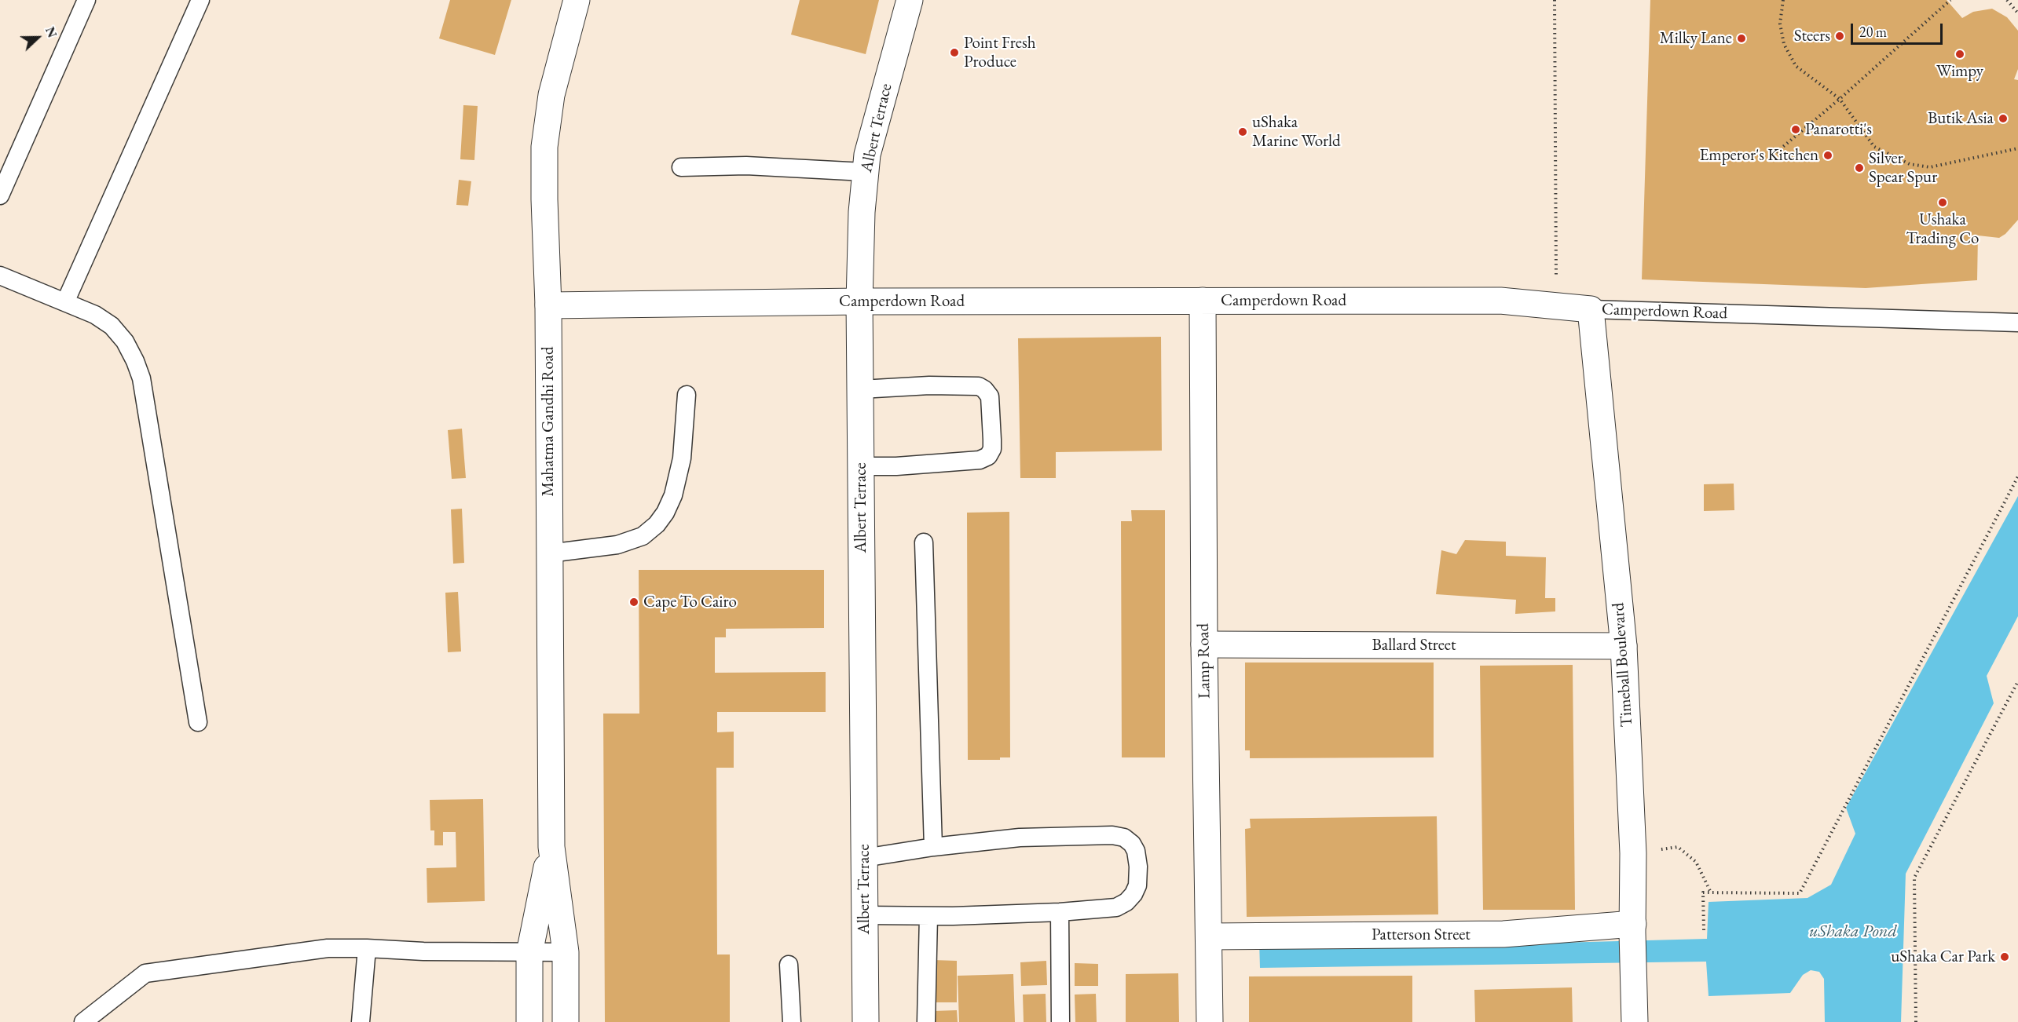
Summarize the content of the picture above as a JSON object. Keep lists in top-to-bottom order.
{
  "streets": {
    "street": [
      "Albert Terrace",
      "Camperdown Road",
      "Mahatma Gandhi Road",
      "Ballard Street",
      "Lamp Road",
      "Timeball Boulevard",
      "Patterson Street"
    ]
  },
  "crossings": [
    ["Albert Terrace", "Camperdown Road"],
    ["Camperdown Road", "Mahatma Gandhi Road"],
    ["Camperdown Road", "Lamp Road"],
    ["Camperdown Road", "Timeball Boulevard"],
    ["Ballard Street", "Lamp Road"],
    ["Ballard Street", "Timeball Boulevard"],
    ["Lamp Road", "Patterson Street"],
    ["Timeball Boulevard", "Patterson Street"]
  ],
  "water": ["uShaka Pond"],
  "places": [
    "Steers",
    "Milky Lane",
    "Point Fresh Produce",
    "Wimpy",
    "Butik Asia",
    "Panarotti's",
    "uShaka Marine World",
    "Emperor's Kitchen",
    "Silver Spear Spur",
    "Ushaka Trading Co",
    "Cape To Cairo",
    "uShaka Car Park"
  ],
  "scale_bar": "20 m",
  "north": "right"
}
